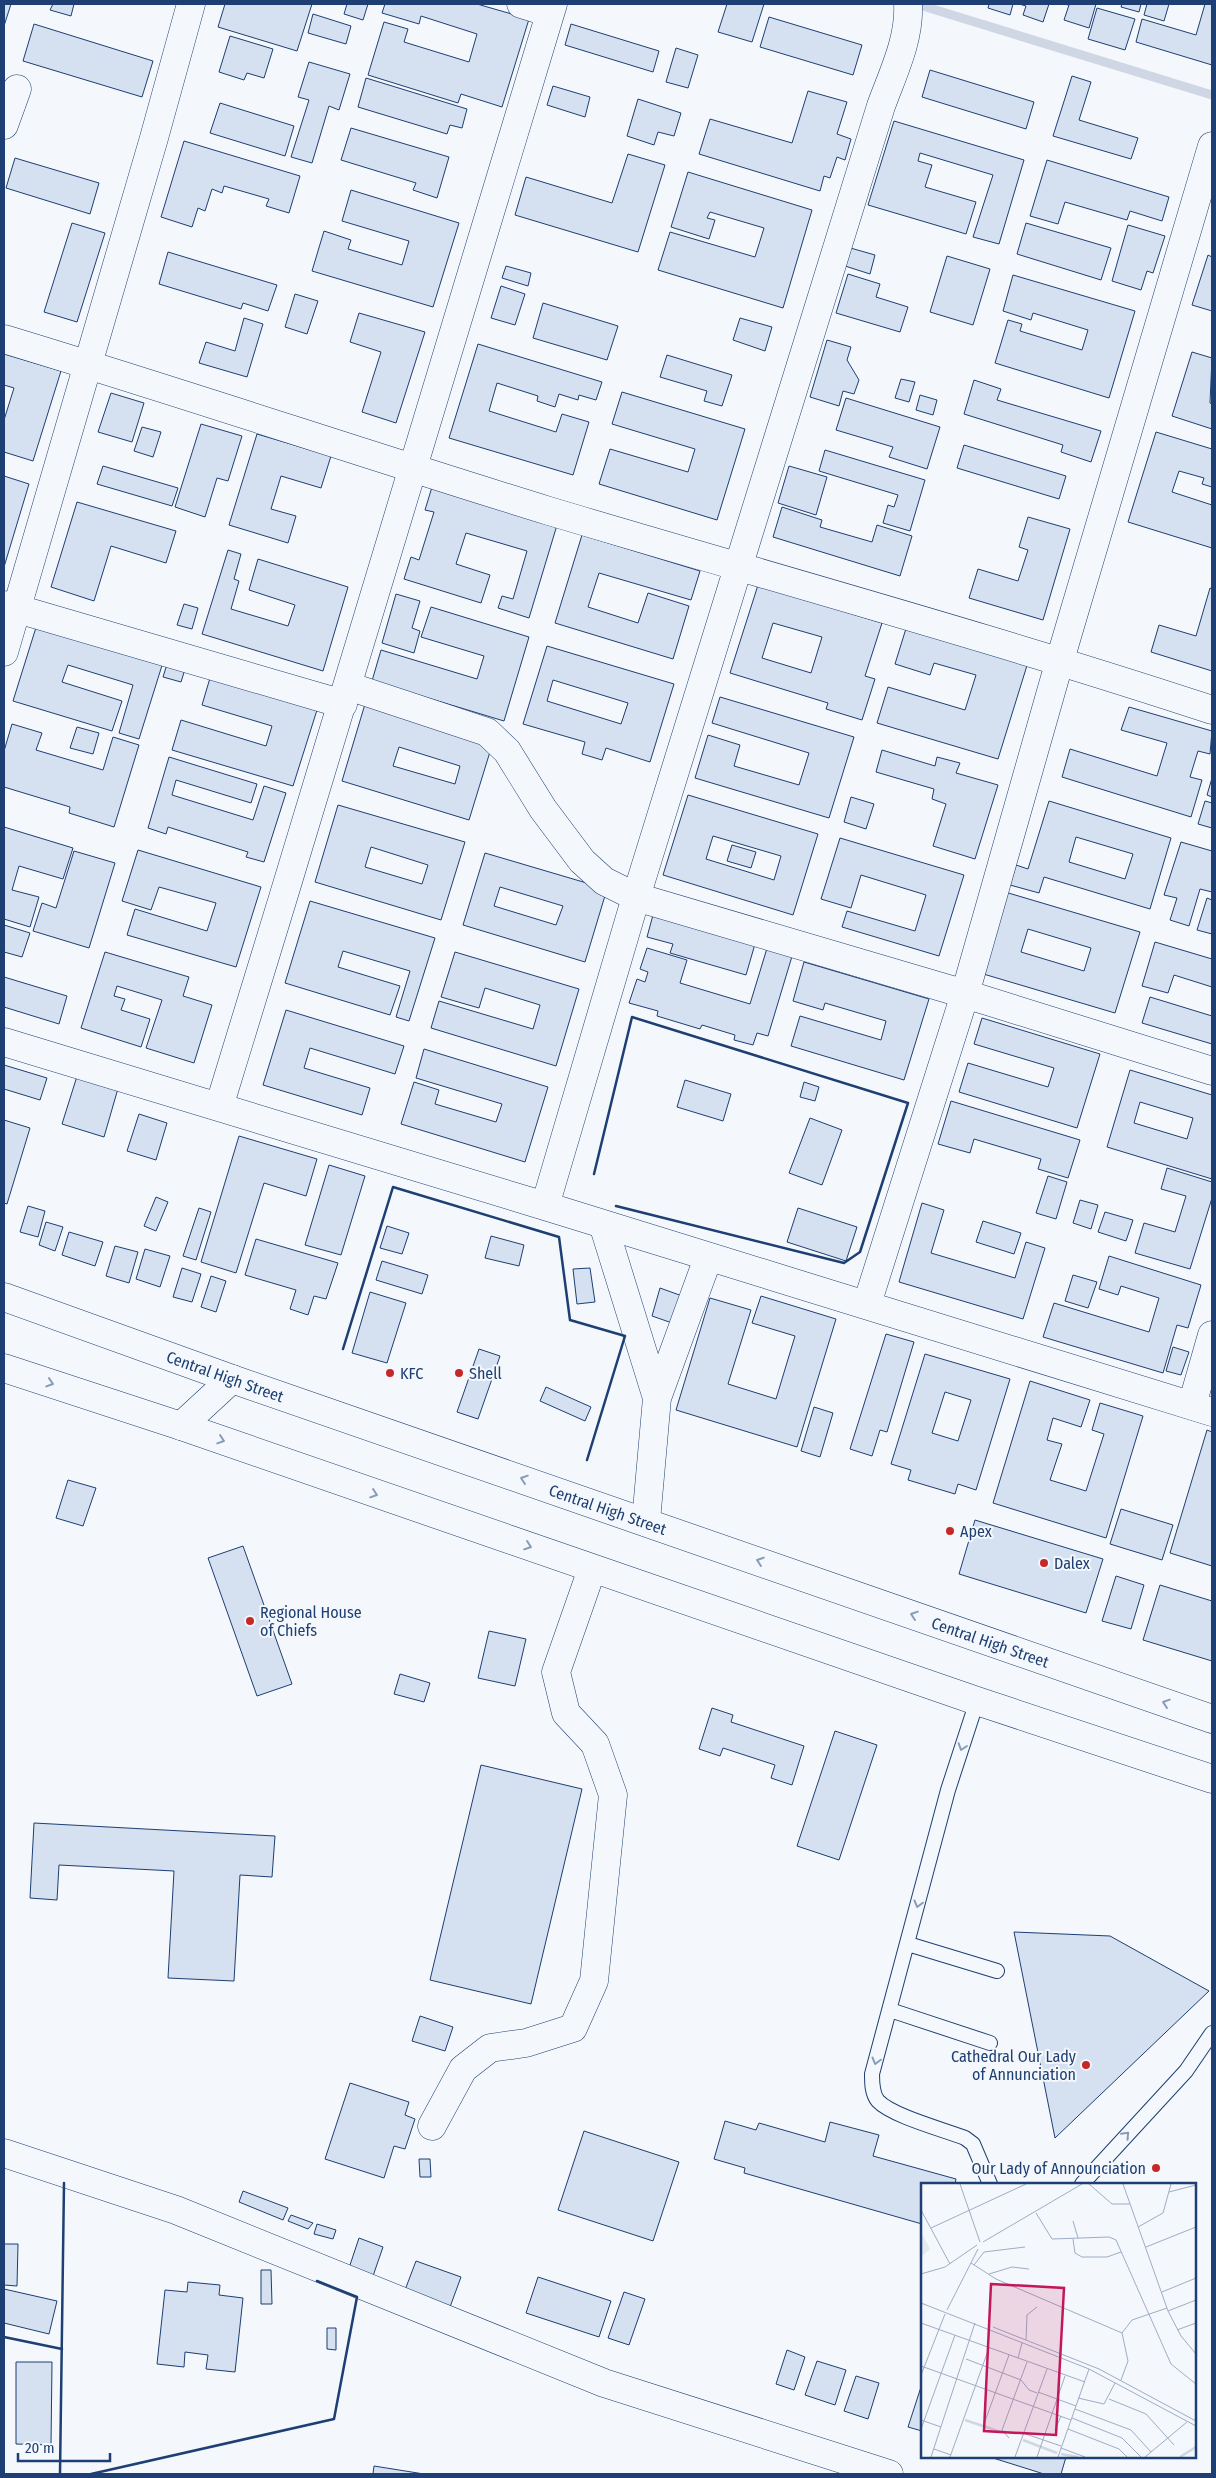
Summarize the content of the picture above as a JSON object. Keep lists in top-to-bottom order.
{
  "streets": {
    "main road": ["Central High Street"]
  },
  "places": [
    "KFC",
    "Shell",
    "Apex",
    "Dalex",
    "Regional House of Chiefs",
    "Cathedral Our Lady of Annunciation",
    "Our Lady of Announciation"
  ],
  "scale_bar": "20 m"
}
